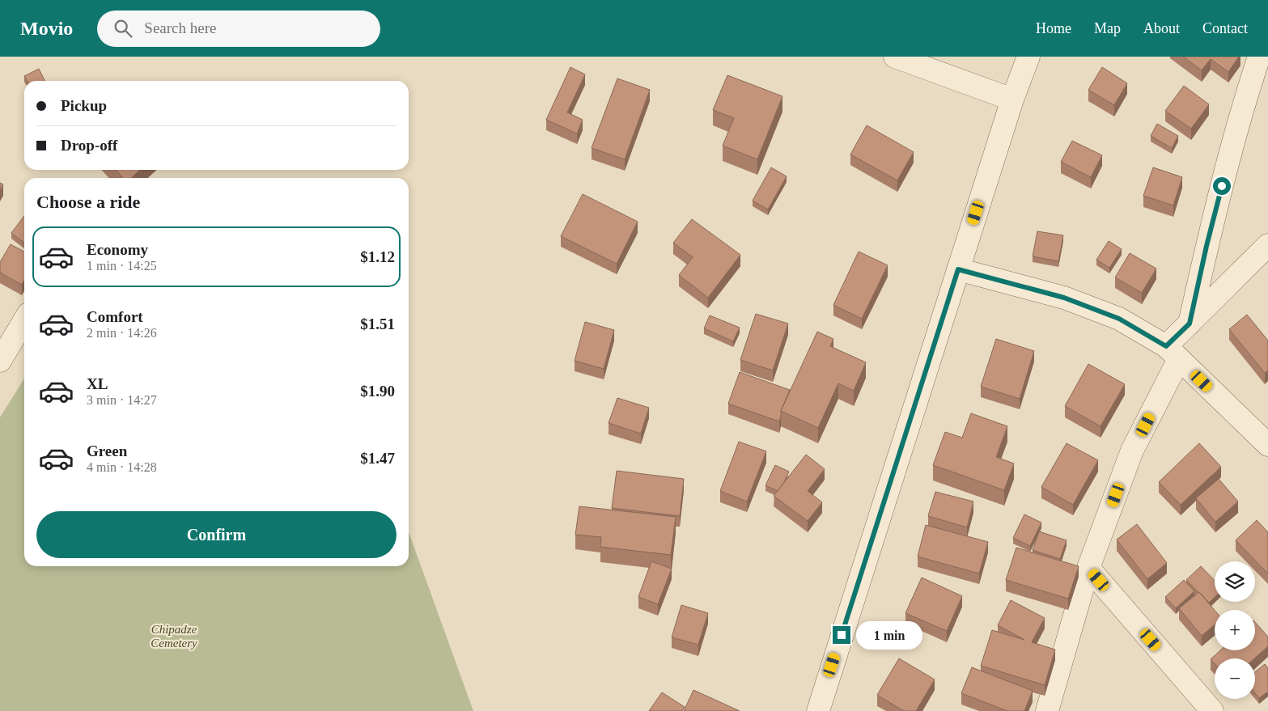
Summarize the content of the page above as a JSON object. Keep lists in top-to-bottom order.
{
  "parks": ["Chipadze Cemetery"],
  "page": {
    "header": "Movio",
    "search": "Search here",
    "nav": [
      "Home",
      "Map",
      "About",
      "Contact"
    ],
    "banner": ["Pickup", "Drop-off"],
    "heading": "Choose a ride",
    "list": [
      {
        "name": "Economy",
        "note": "1 min · 14:25",
        "value": "$1.12"
      },
      {
        "name": "Comfort",
        "note": "2 min · 14:26",
        "value": "$1.51"
      },
      {
        "name": "XL",
        "note": "3 min · 14:27",
        "value": "$1.90"
      },
      {
        "name": "Green",
        "note": "4 min · 14:28",
        "value": "$1.47"
      }
    ],
    "buttons": "Confirm",
    "map_buttons": ["+", "−"],
    "bubble": "1 min"
  }
}
